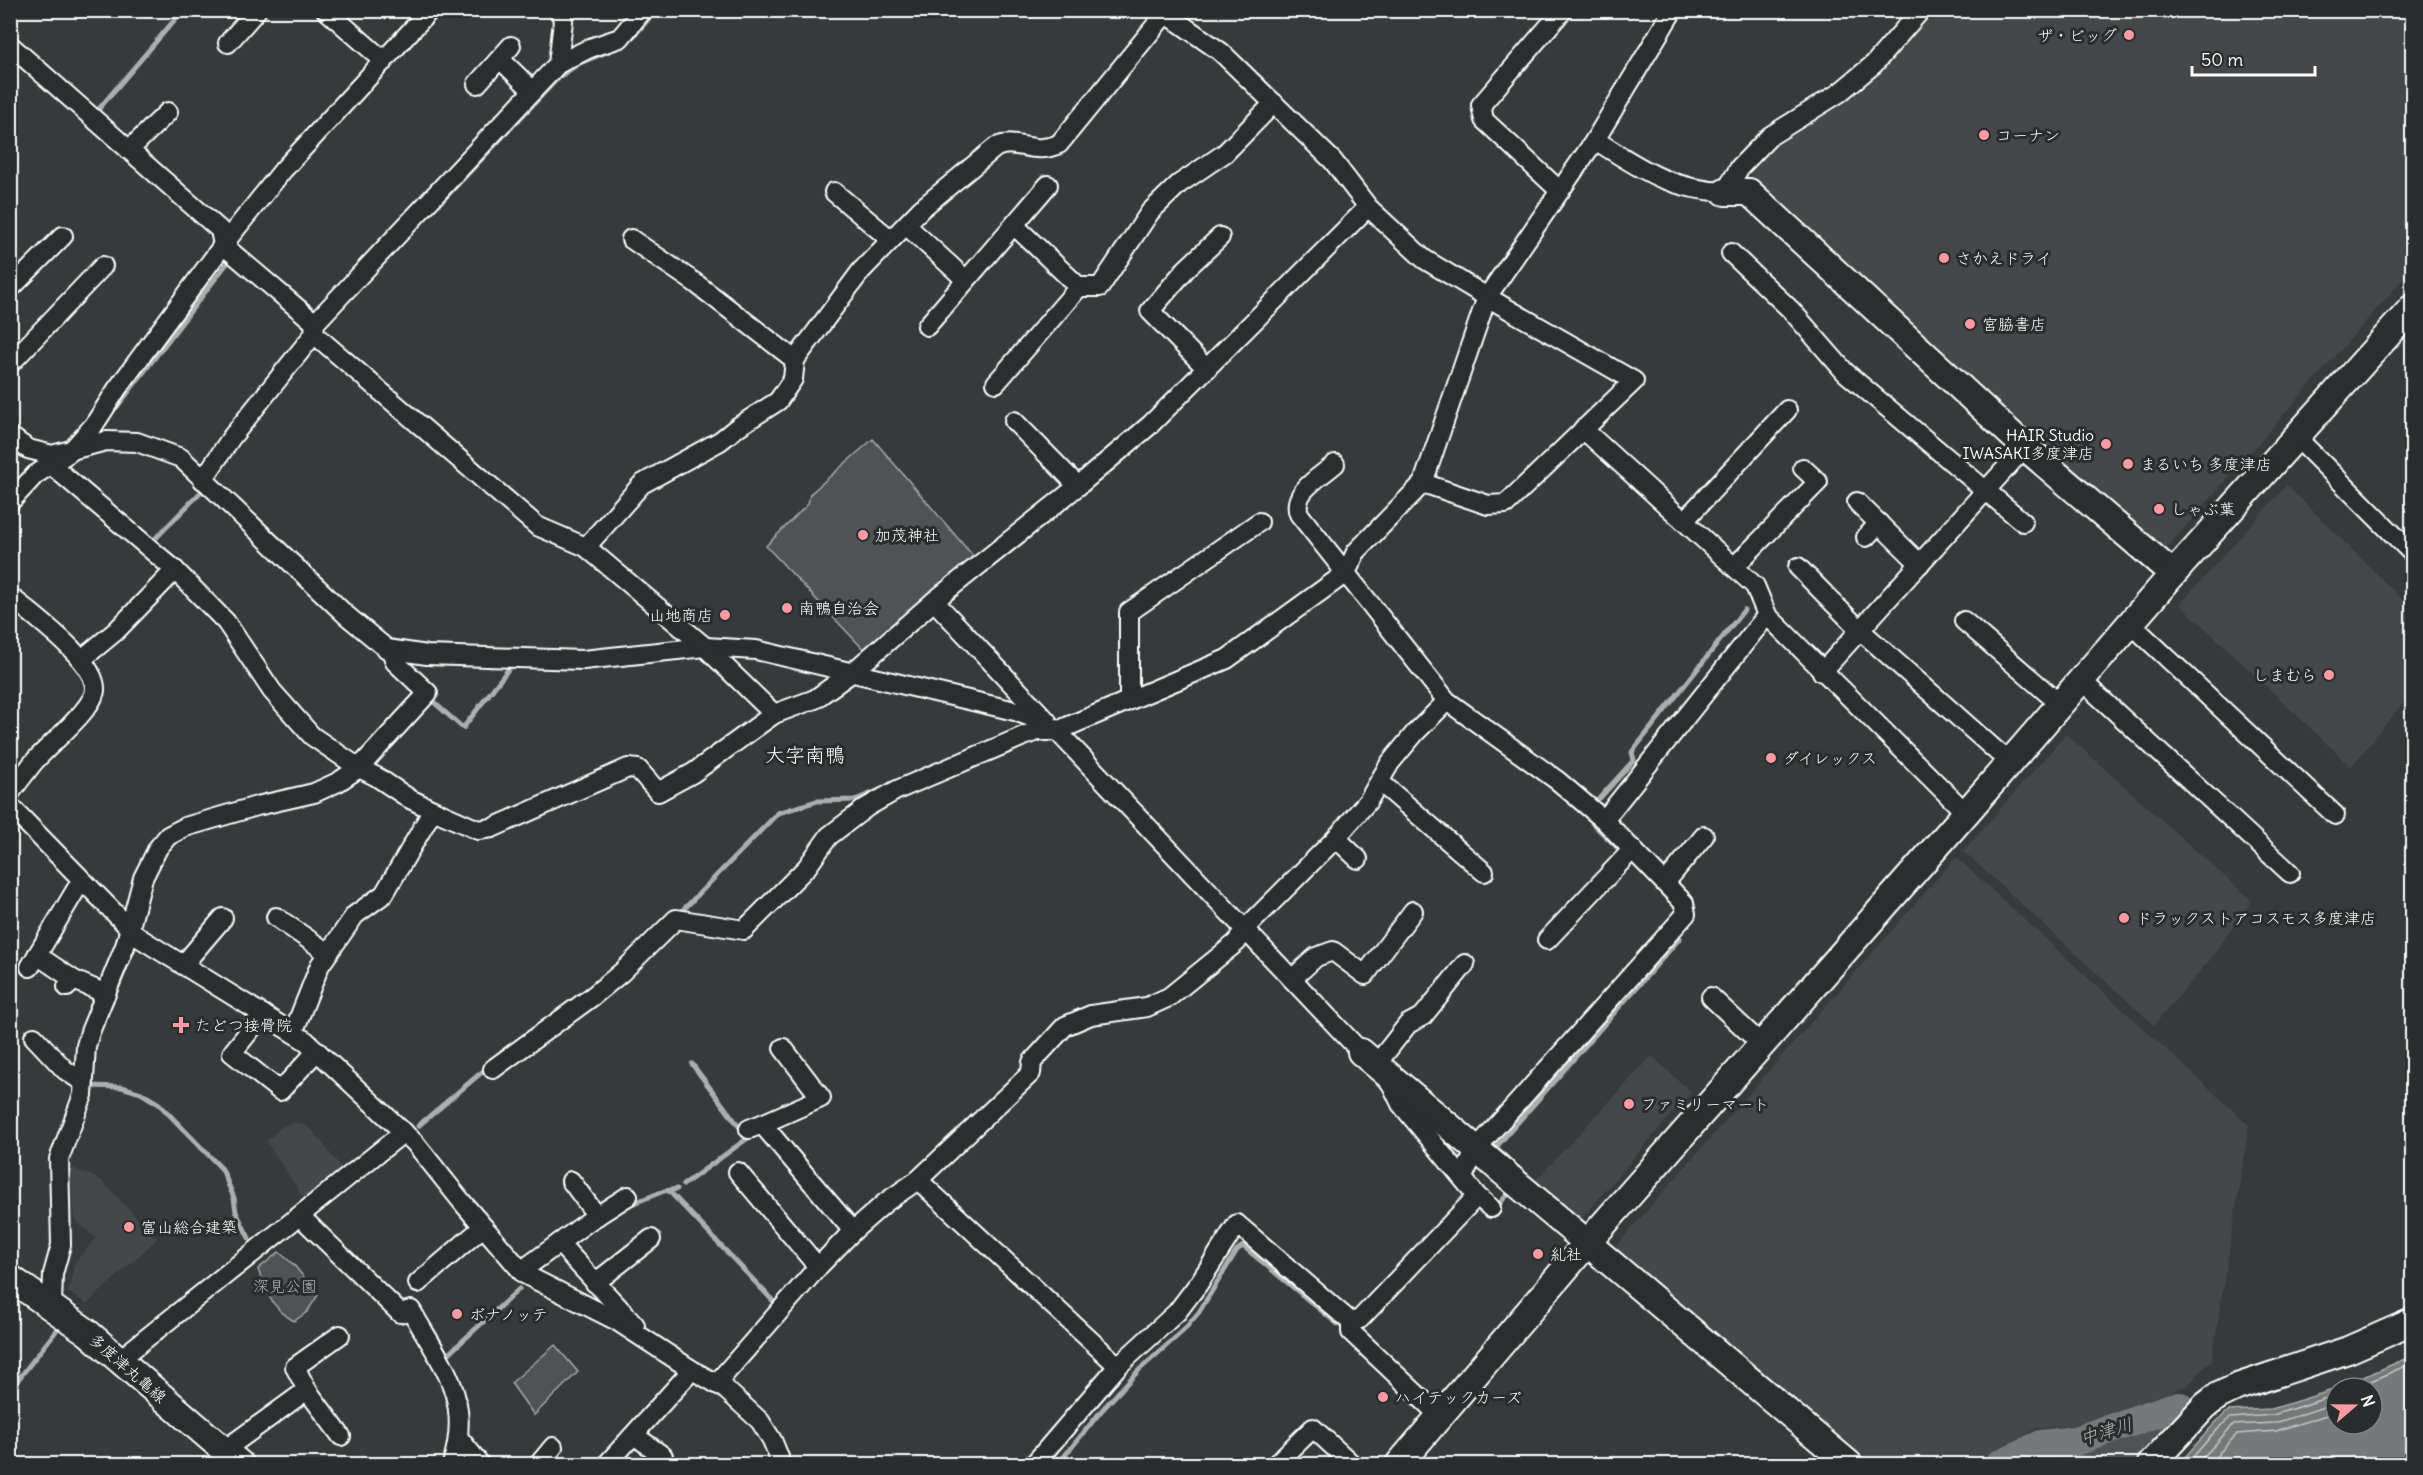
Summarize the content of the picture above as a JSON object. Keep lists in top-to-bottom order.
{
  "streets": {
    "street": ["多度津丸亀線"]
  },
  "districts": ["大字南鴨"],
  "water": ["中津川"],
  "parks": ["深見公園"],
  "places": {
    "other": [
      "ザ・ビッグ",
      "コーナン",
      "さかえドライ",
      "宮脇書店",
      "HAIR Studio IWASAKI多度津店",
      "まるいち 多度津店",
      "しゃぶ葉",
      "加茂神社",
      "南鴨自治会",
      "山地商店",
      "しまむら",
      "ダイレックス",
      "ドラックストアコスモス多度津店",
      "ファミリーマート",
      "富山総合建築",
      "糺社",
      "ボナノッテ",
      "ハイテックカーズ"
    ],
    "health": ["たどつ接骨院"]
  },
  "scale_bar": "50 m",
  "north": "right"
}
